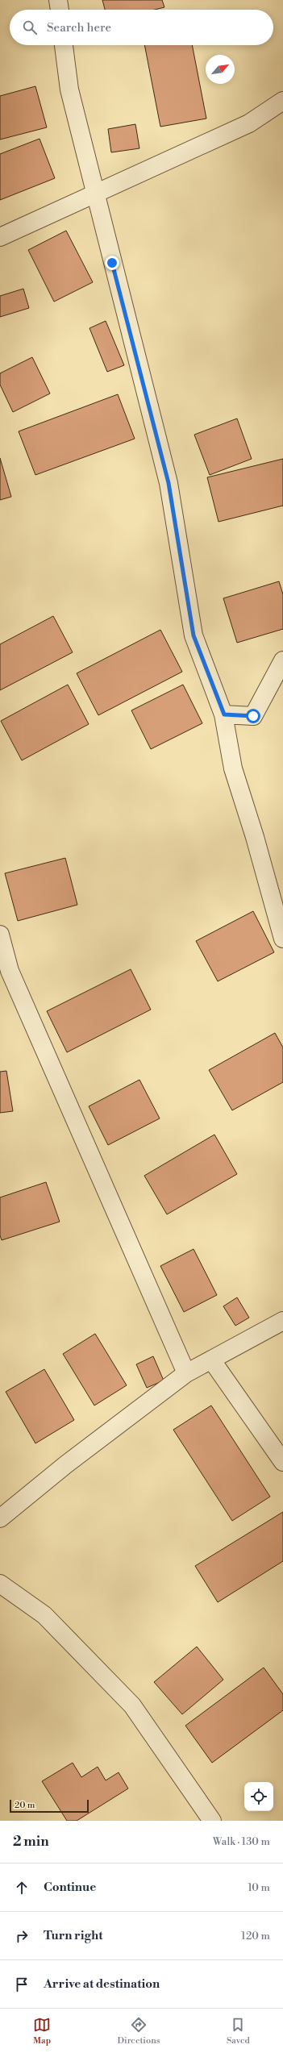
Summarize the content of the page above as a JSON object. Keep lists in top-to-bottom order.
{
  "scale_bar": "20 m",
  "north": "top right",
  "page": {
    "search": "Search here",
    "scale": "20 m",
    "heading": ["2 min", "Walk · 130 m"],
    "list": [
      ["Continue", "10 m"],
      ["Turn right", "120 m"],
      "Arrive at destination"
    ],
    "nav": ["Map", "Directions", "Saved"]
  }
}
